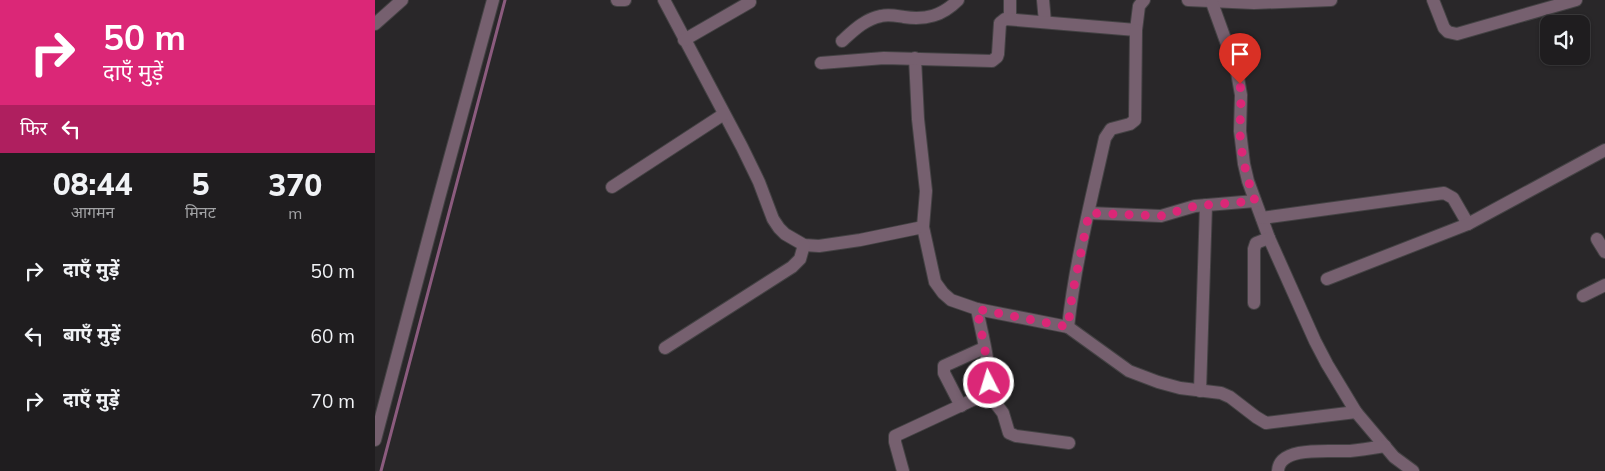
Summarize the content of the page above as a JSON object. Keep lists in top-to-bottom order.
{
  "page": {
    "turn": ["50 m", "दाएँ मुड़ें"],
    "then": "फिर",
    "eta": [
      "08:44",
      "आगमन",
      "5",
      "मिनट",
      "370",
      "m"
    ],
    "list": [
      {
        "name": "दाएँ मुड़ें",
        "value": "50 m"
      },
      {
        "name": "बाएँ मुड़ें",
        "value": "60 m"
      },
      {
        "name": "दाएँ मुड़ें",
        "value": "70 m"
      }
    ]
  }
}
